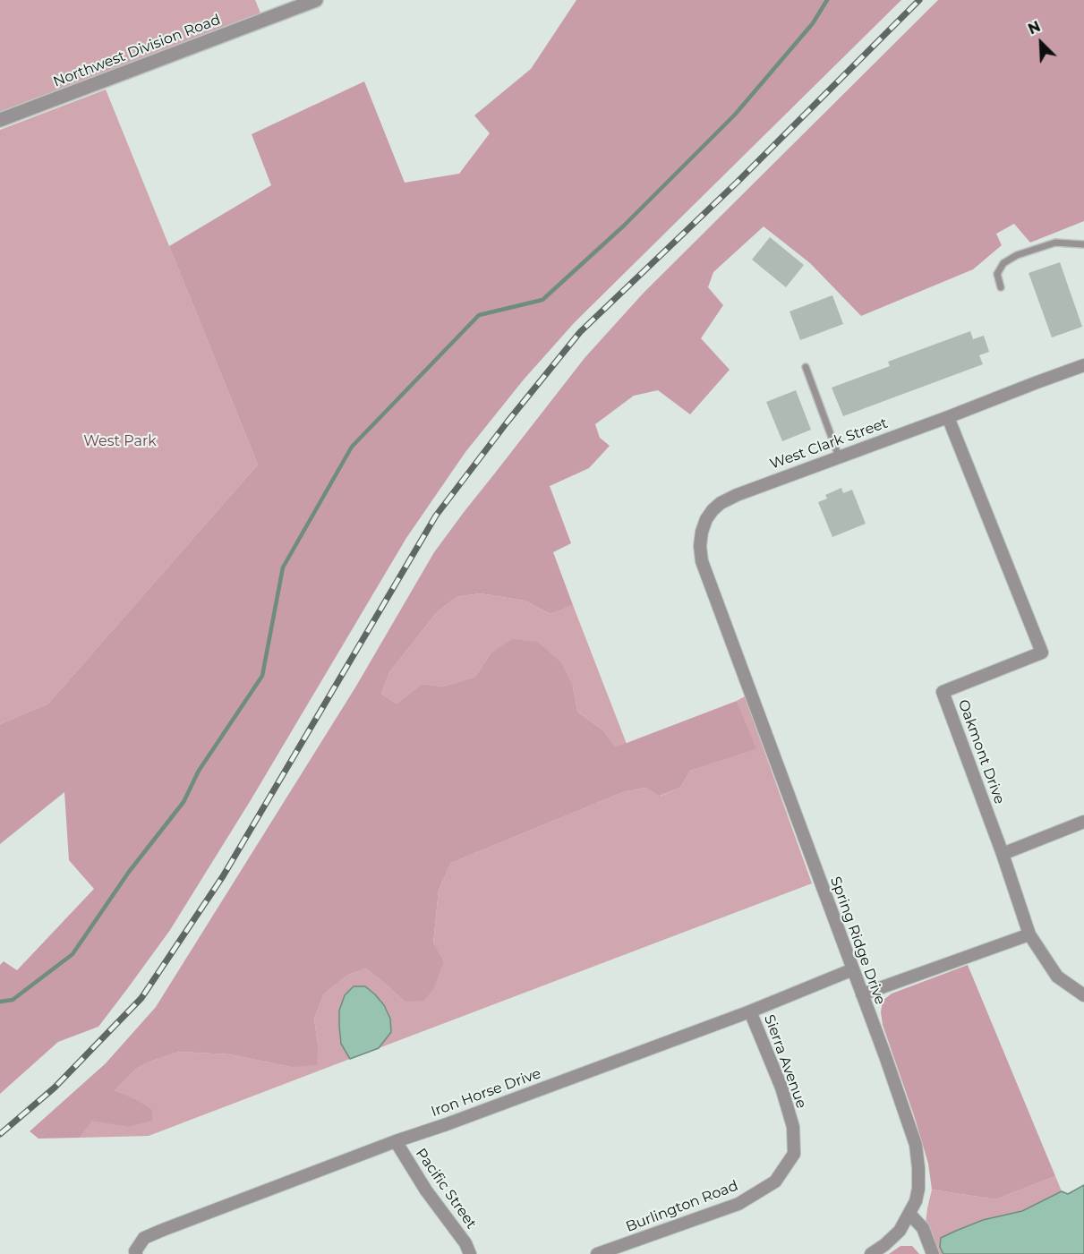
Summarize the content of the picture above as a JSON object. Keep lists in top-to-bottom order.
{
  "streets": {
    "street": [
      "Northwest Division Road",
      "West Clark Street",
      "Oakmont Drive",
      "Spring Ridge Drive",
      "Sierra Avenue",
      "Iron Horse Drive",
      "Pacific Street",
      "Burlington Road"
    ]
  },
  "crossings": [
    ["West Clark Street", "Oakmont Drive"],
    ["West Clark Street", "Spring Ridge Drive"],
    ["Spring Ridge Drive", "Iron Horse Drive"],
    ["Sierra Avenue", "Iron Horse Drive"],
    ["Sierra Avenue", "Burlington Road"],
    ["Iron Horse Drive", "Pacific Street"]
  ],
  "parks": ["West Park"],
  "north": "top left"
}
